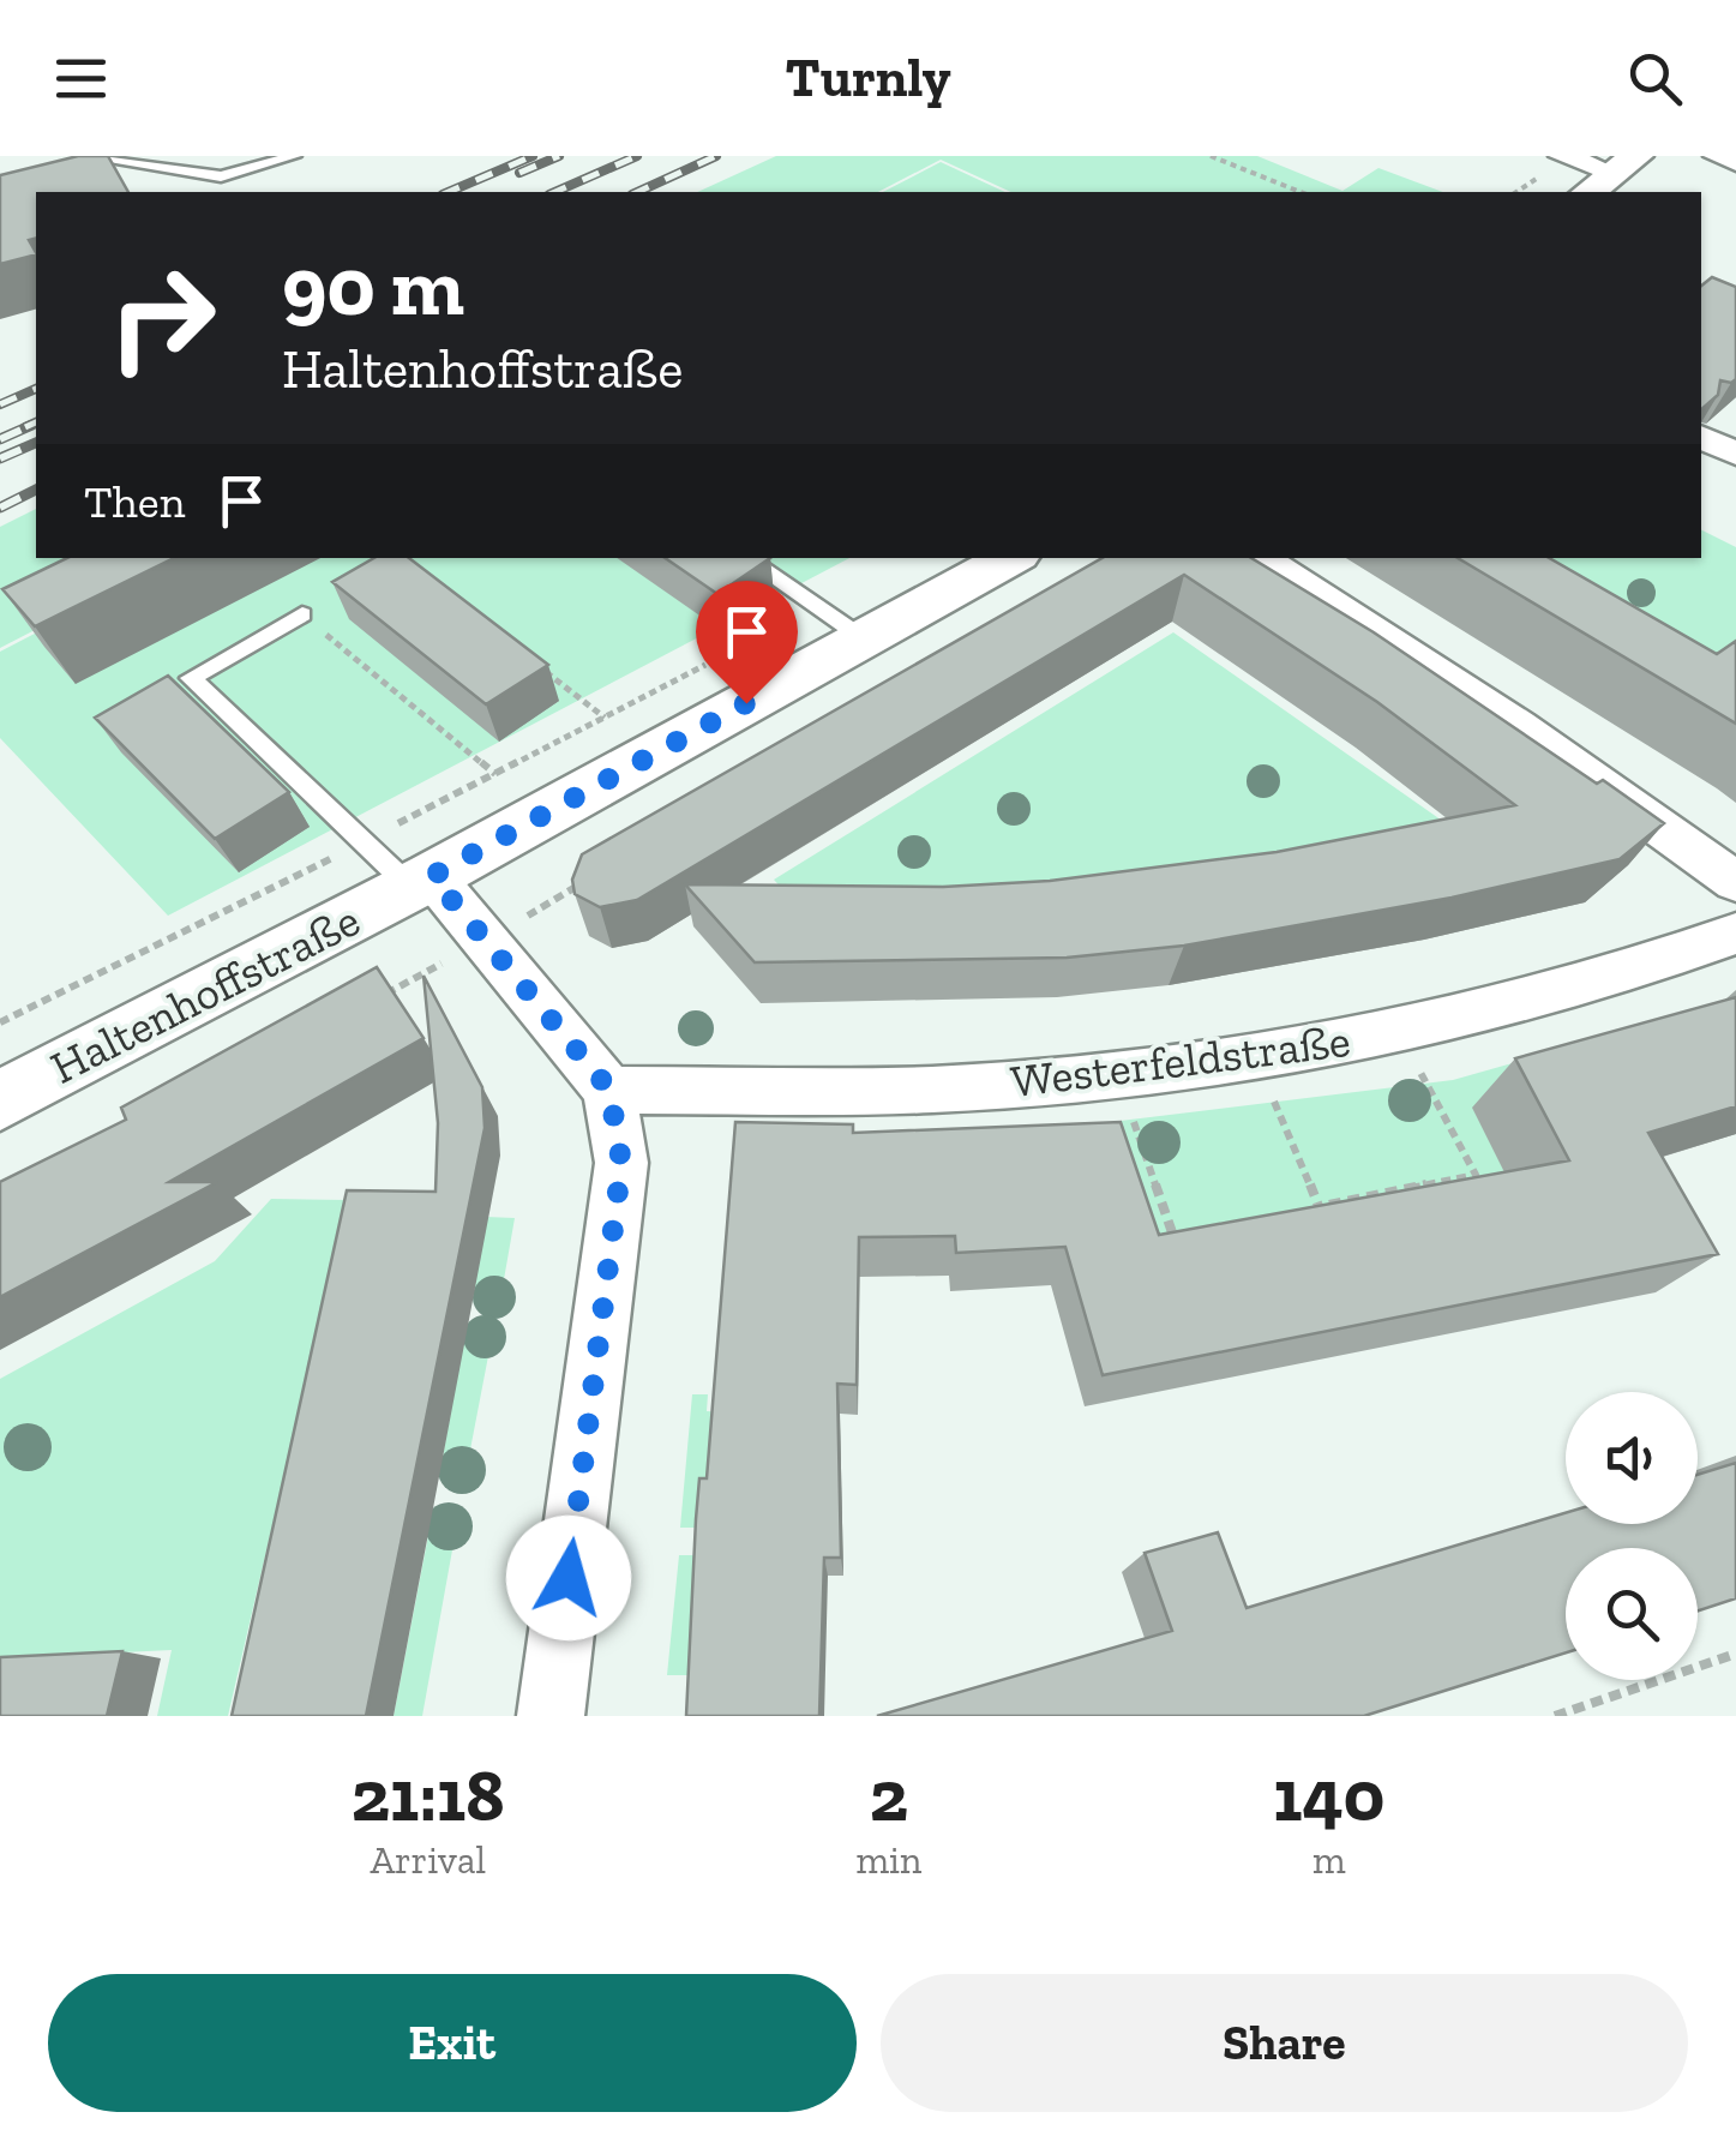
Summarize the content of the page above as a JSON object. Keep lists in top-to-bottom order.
{
  "streets": {
    "street": ["Haltenhoffstraße", "Westerfeldstraße"]
  },
  "page": {
    "header": "Turnly",
    "turn": ["90 m", "Haltenhoffstraße"],
    "then": "Then",
    "eta": [
      "21:18",
      "Arrival",
      "2",
      "min",
      "140",
      "m"
    ],
    "buttons": ["Exit", "Share"]
  }
}
